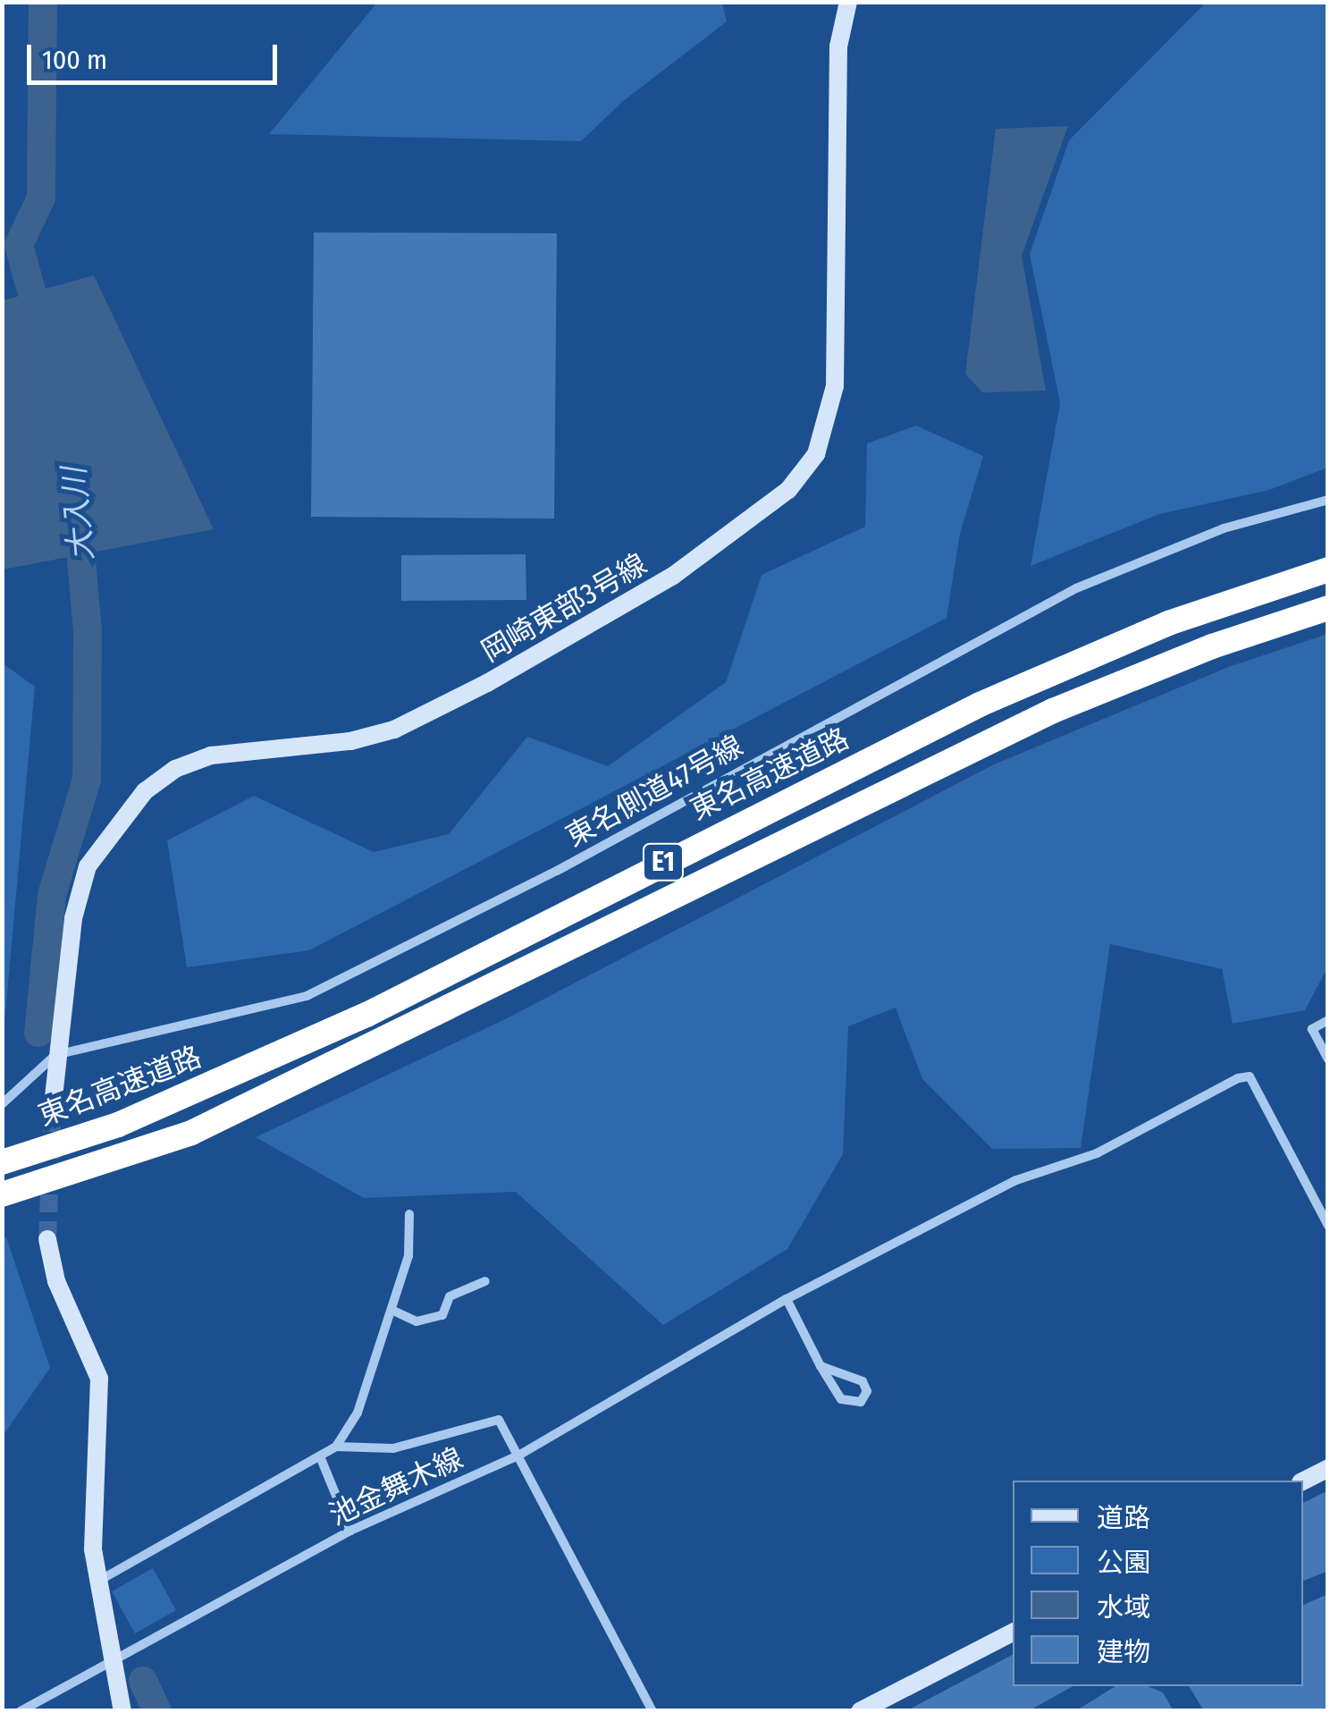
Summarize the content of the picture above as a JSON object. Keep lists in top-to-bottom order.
{
  "streets": {
    "highway": ["東名高速道路", "E1"],
    "street": ["岡崎東部3号線", "東名側道47号線", "池金舞木線"]
  },
  "crossings": [
    ["岡崎東部3号線", "東名側道47号線"]
  ],
  "water": ["大入川"],
  "legend": [
    "道路",
    "公園",
    "水域",
    "建物"
  ],
  "scale_bar": "100 m"
}
